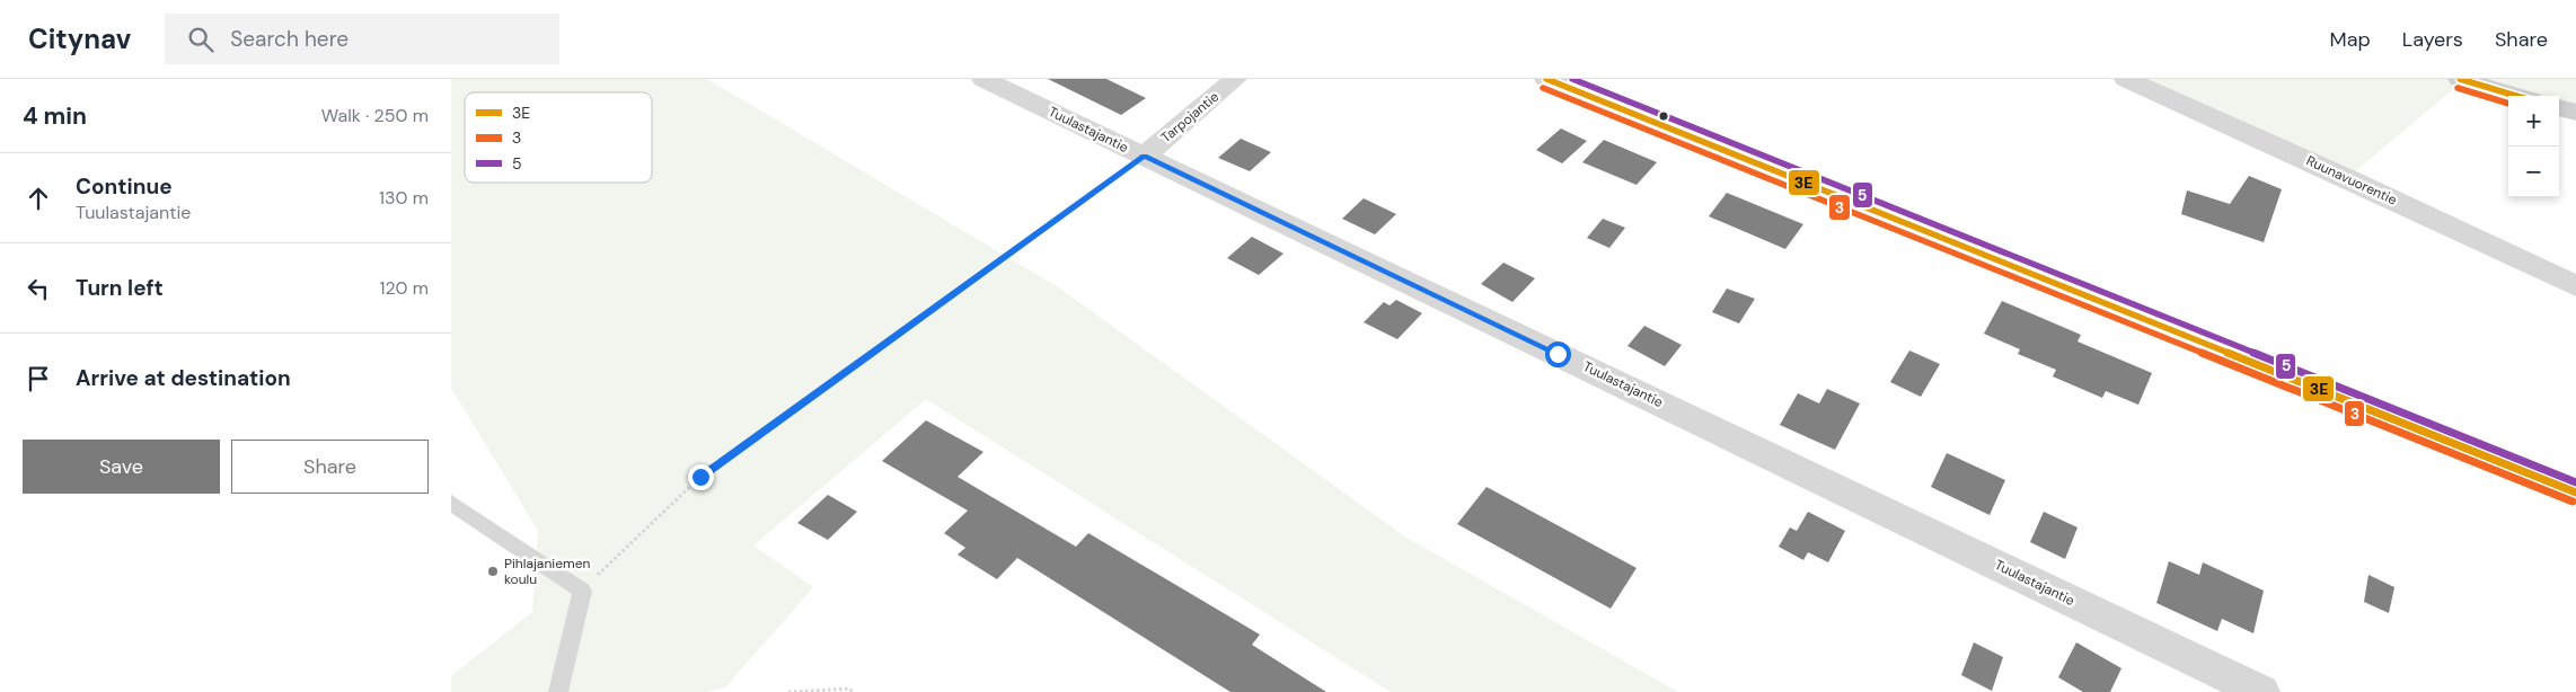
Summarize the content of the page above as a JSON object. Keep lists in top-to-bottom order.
{
  "streets": {
    "street": ["Tarpojantie", "Tuulastajantie", "Ruunavuorentie"]
  },
  "crossings": [
    ["Tarpojantie", "Tuulastajantie"]
  ],
  "places": ["Pihlajaniemen koulu"],
  "lines": ["transit line 3E", "transit line 5", "transit line 3"],
  "legend": ["3E", "3", "5"],
  "page": {
    "header": "Citynav",
    "search": "Search here",
    "nav": ["Map", "Layers", "Share"],
    "heading": ["4 min", "Walk · 250 m"],
    "map_buttons": ["+", "−"],
    "list": [
      ["Continue", "Tuulastajantie", "130 m"],
      ["Turn left", "120 m"],
      "Arrive at destination"
    ],
    "buttons": ["Save", "Share"]
  }
}
